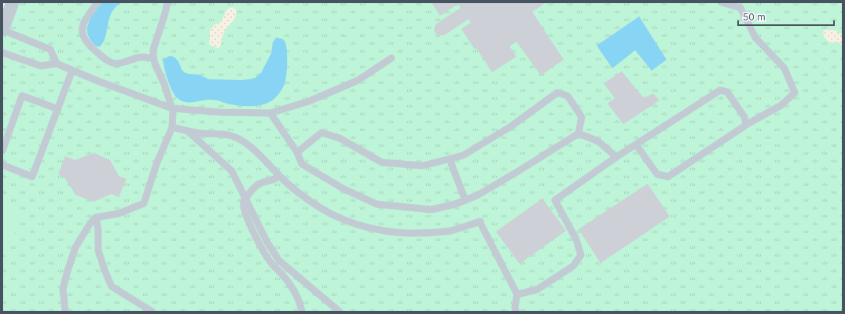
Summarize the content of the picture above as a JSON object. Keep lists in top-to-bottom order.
{
  "scale_bar": "50 m"
}
